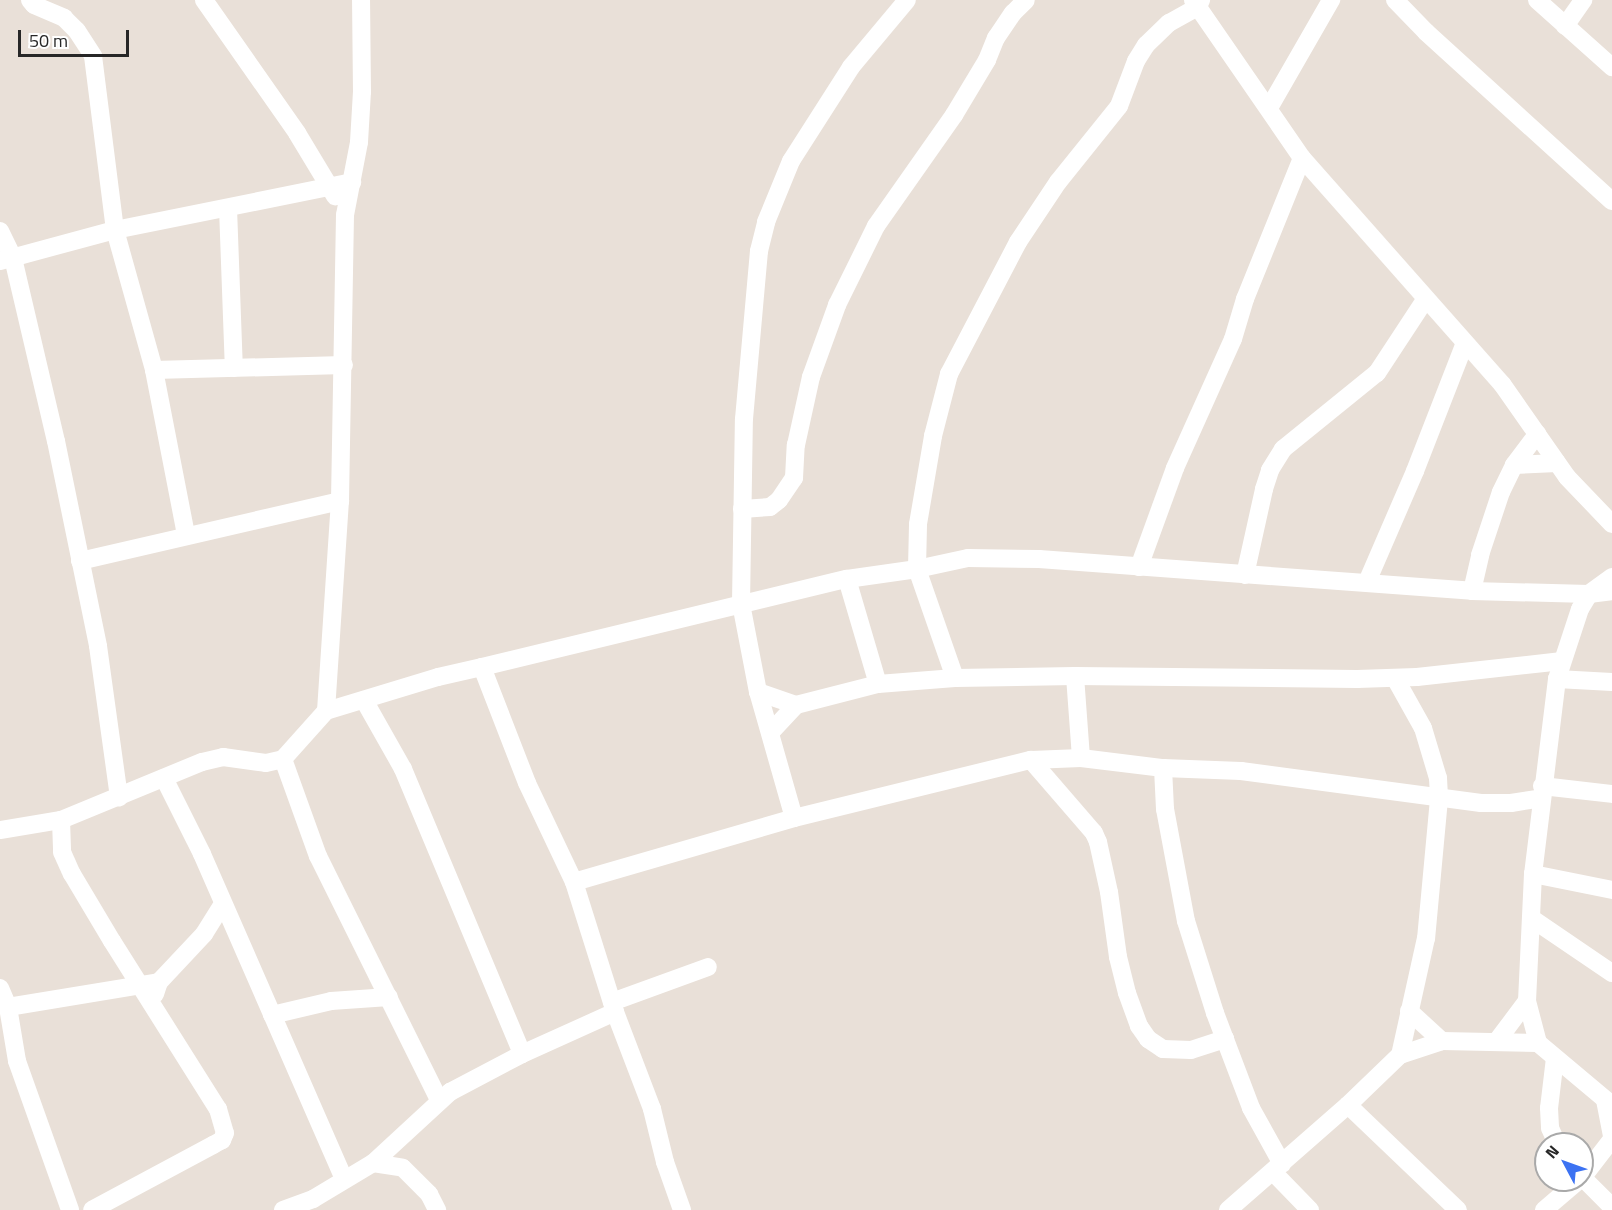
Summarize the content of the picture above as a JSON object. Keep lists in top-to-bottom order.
{
  "scale_bar": "50 m",
  "north": "top left"
}
